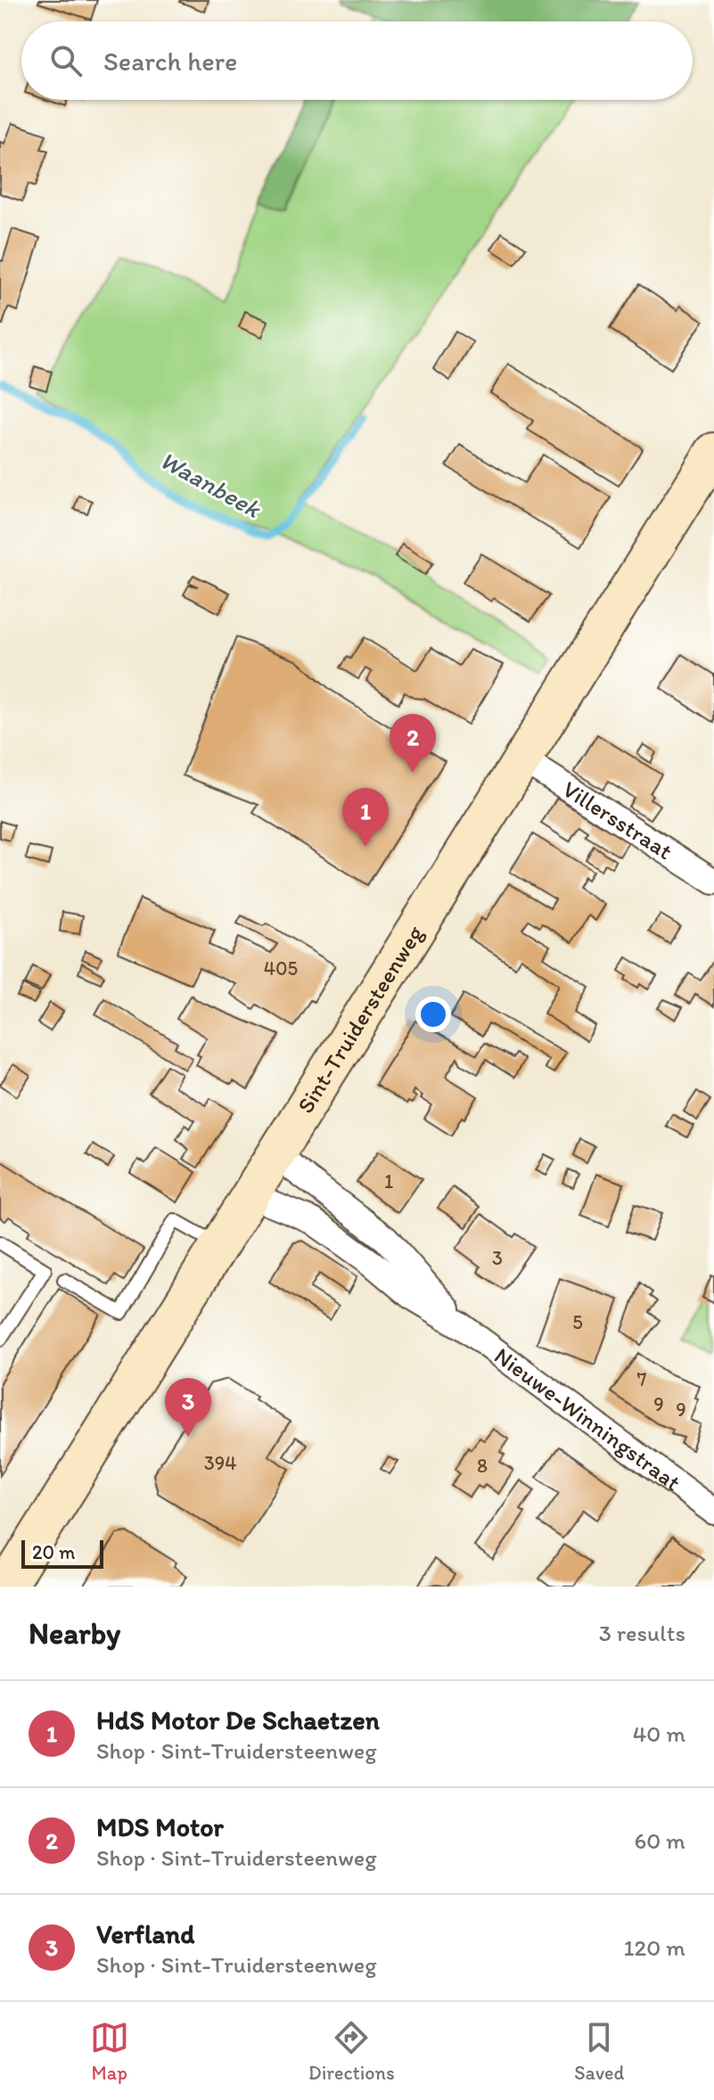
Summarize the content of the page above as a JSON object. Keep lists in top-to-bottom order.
{
  "streets": {
    "main road": ["Sint-Truidersteenweg"],
    "street": ["Villersstraat", "Nieuwe-Winningstraat"]
  },
  "crossings": [
    ["Villersstraat", "Sint-Truidersteenweg"],
    ["Sint-Truidersteenweg", "Nieuwe-Winningstraat"]
  ],
  "water": ["Waanbeek"],
  "house_numbers": [
    "405",
    "1",
    "3",
    "5",
    "7",
    "9",
    "9",
    "394",
    "8"
  ],
  "scale_bar": "20 m",
  "page": {
    "search": "Search here",
    "pins": ["2", "1", "3"],
    "scale": "20 m",
    "heading": ["Nearby", "3 results"],
    "list": [
      {
        "mark": "1",
        "name": "HdS Motor De Schaetzen",
        "note": "Shop · Sint-Truidersteenweg",
        "value": "40 m"
      },
      {
        "mark": "2",
        "name": "MDS Motor",
        "note": "Shop · Sint-Truidersteenweg",
        "value": "60 m"
      },
      {
        "mark": "3",
        "name": "Verfland",
        "note": "Shop · Sint-Truidersteenweg",
        "value": "120 m"
      }
    ],
    "nav": ["Map", "Directions", "Saved"]
  }
}
